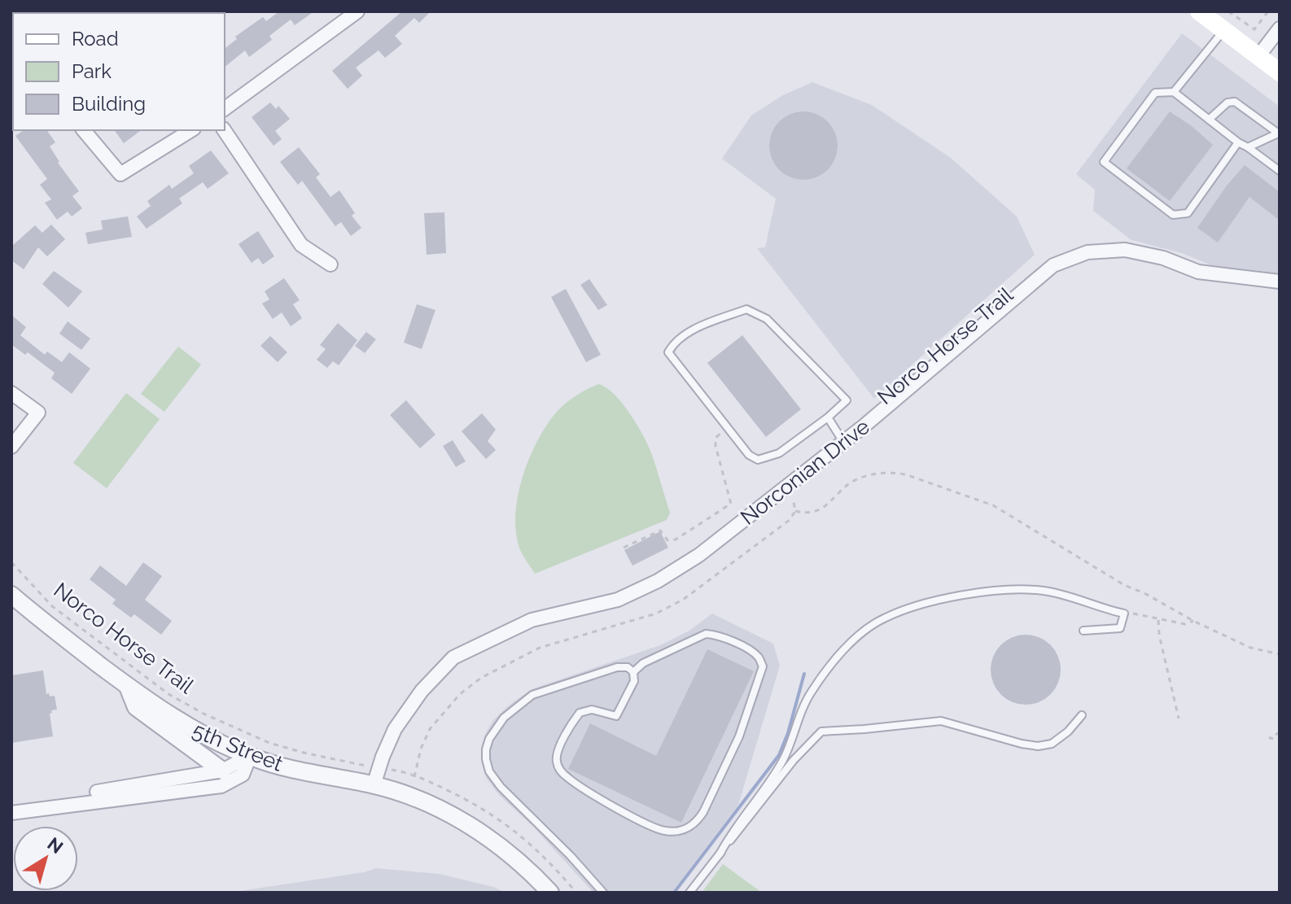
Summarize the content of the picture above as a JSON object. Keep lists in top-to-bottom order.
{
  "streets": {
    "street": ["Norconian Drive", "5th Street"],
    "path": ["Norco Horse Trail"]
  },
  "crossings": [
    ["Norco Horse Trail", "Norconian Drive"],
    ["Norconian Drive", "5th Street"]
  ],
  "legend": ["Road", "Park", "Building"],
  "north": "top right"
}
